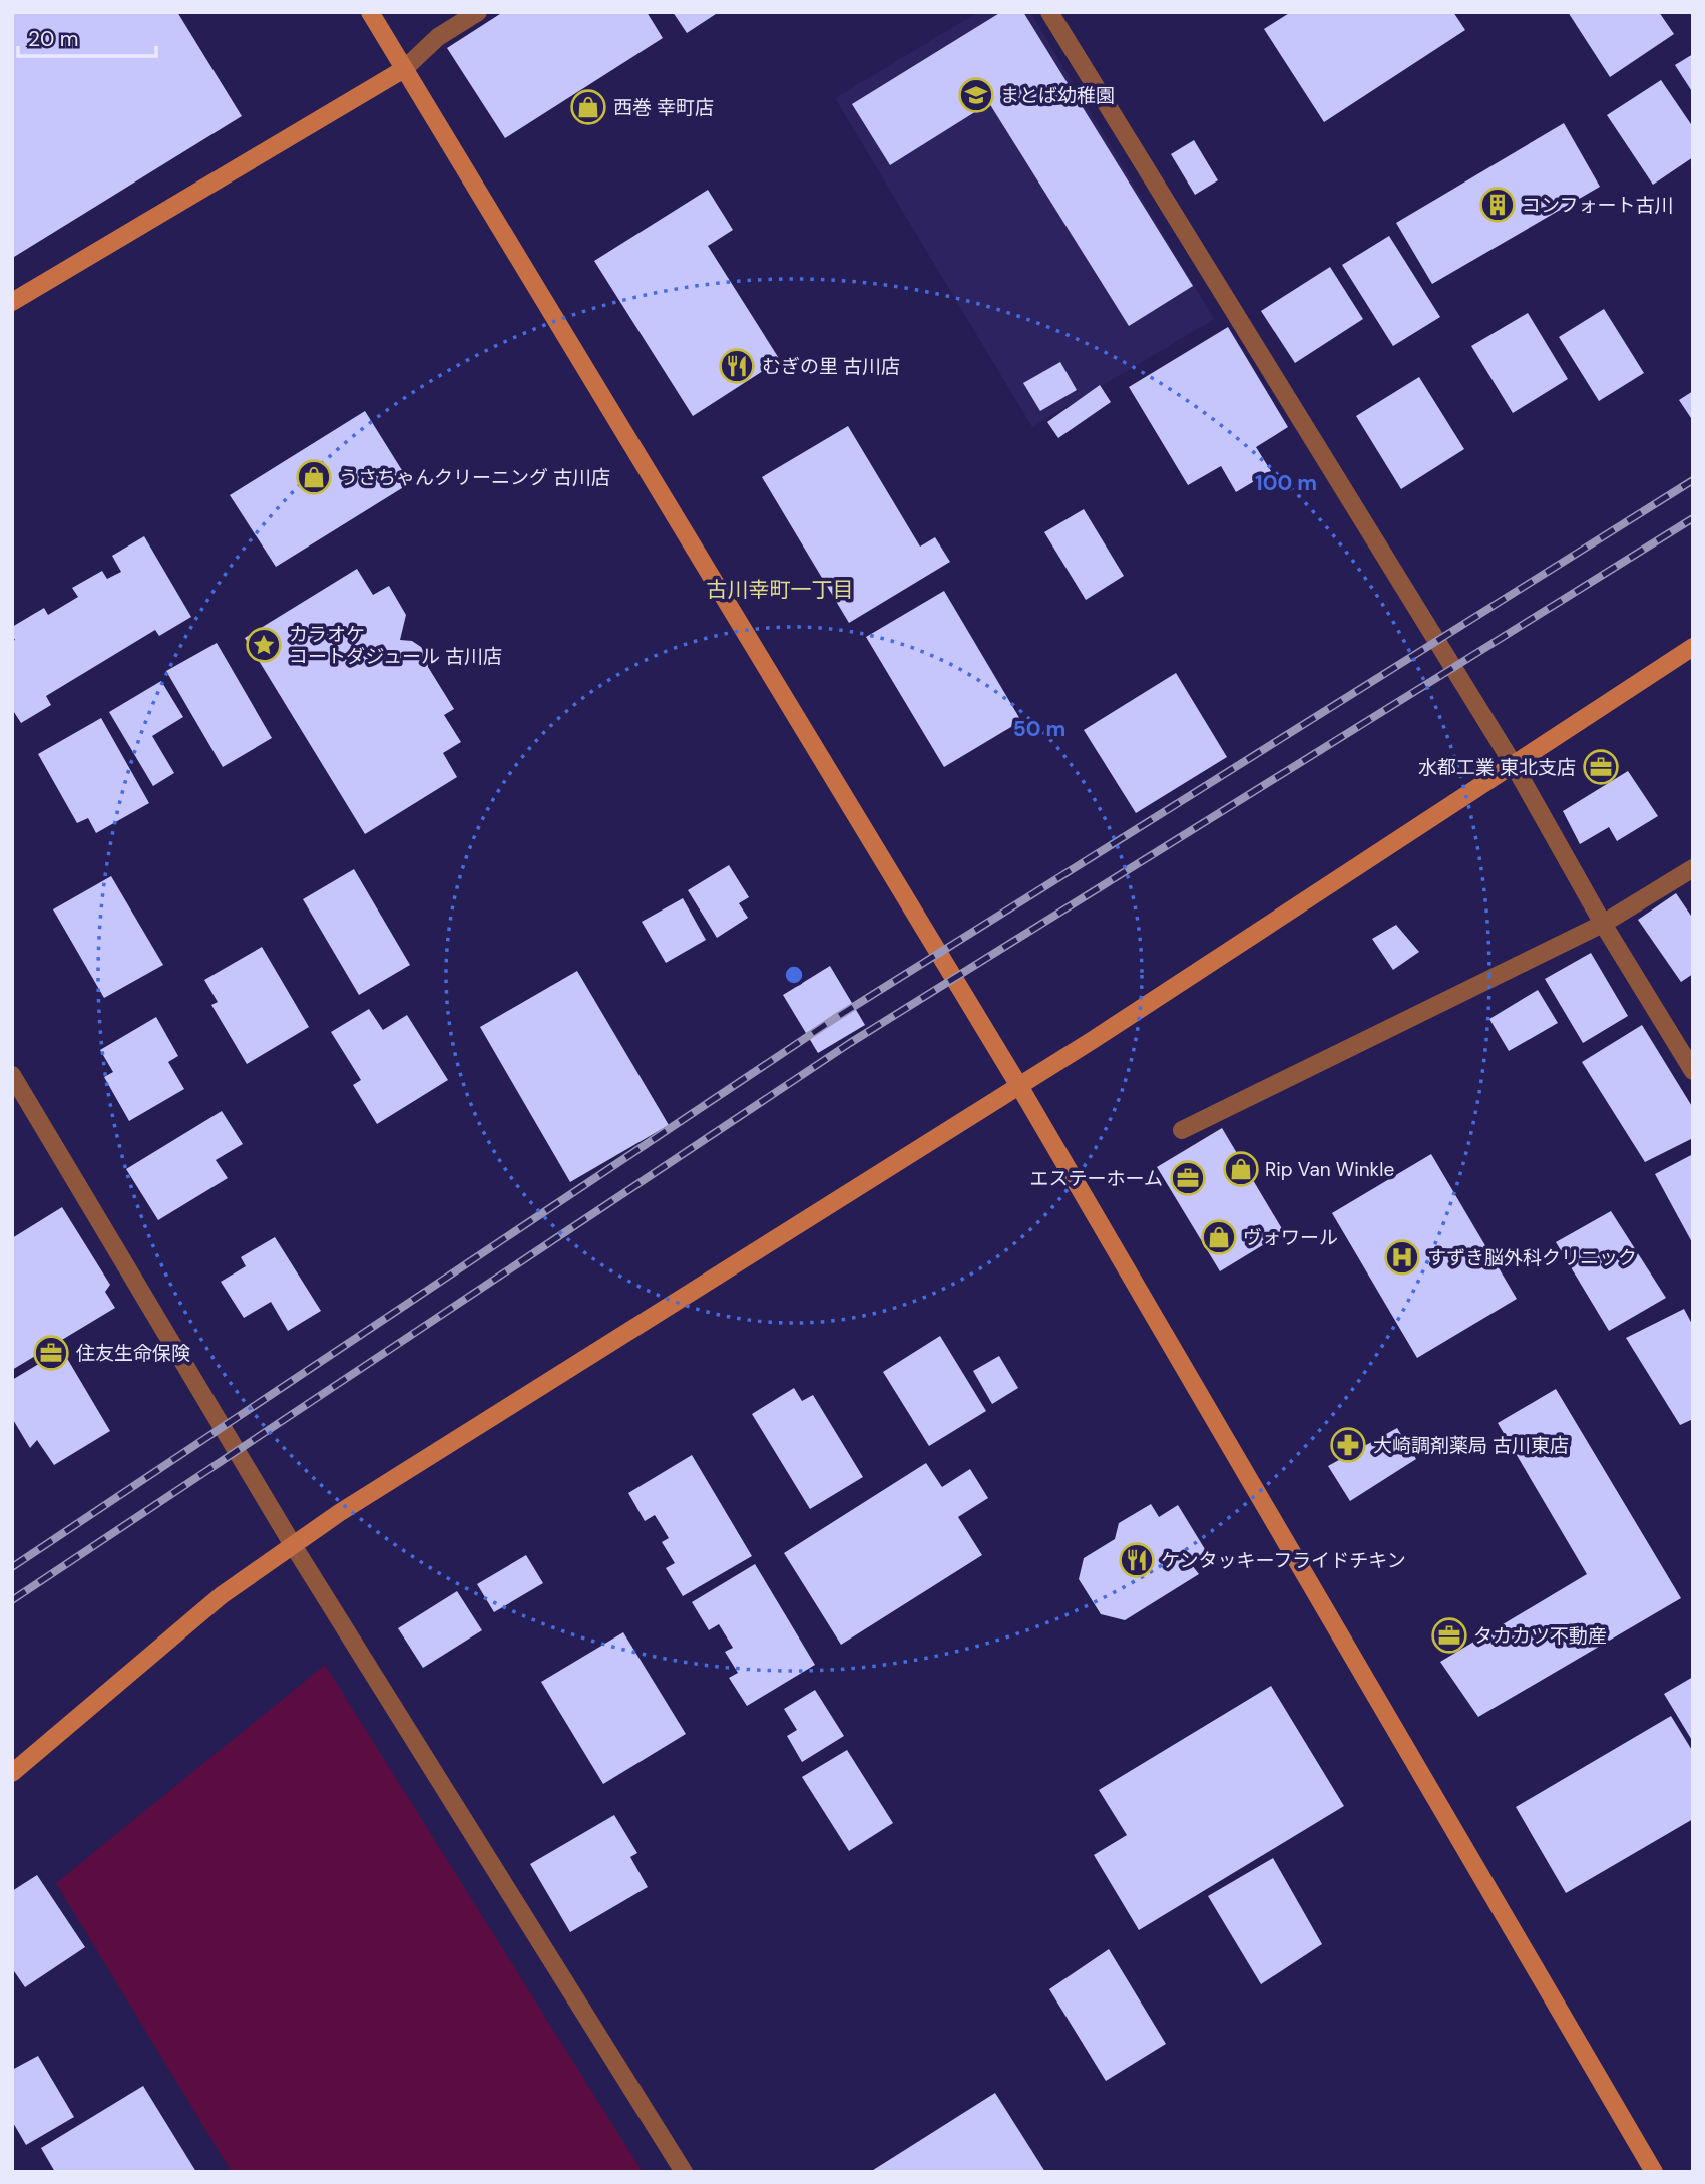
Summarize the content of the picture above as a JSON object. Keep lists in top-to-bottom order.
{
  "districts": ["古川幸町一丁目"],
  "places": {
    "school or university": ["まとば幼稚園"],
    "shop": [
      "西巻 幸町店",
      "うさちゃんクリーニング 古川店",
      "Rip Van Winkle",
      "ヴォワール"
    ],
    "building": ["コンフォート古川"],
    "restaurant": ["むぎの里 古川店", "ケンタッキーフライドチキン"],
    "place": ["カラオケ コートダジュール 古川店"],
    "office": [
      "水都工業 東北支店",
      "エステーホーム",
      "住友生命保険",
      "タカカツ不動産"
    ],
    "hospital": ["すずき脳外科クリニック"],
    "pharmacy": ["大崎調剤薬局 古川東店"]
  },
  "scale_bar": "20 m",
  "rings": ["100 m", "50 m"]
}
